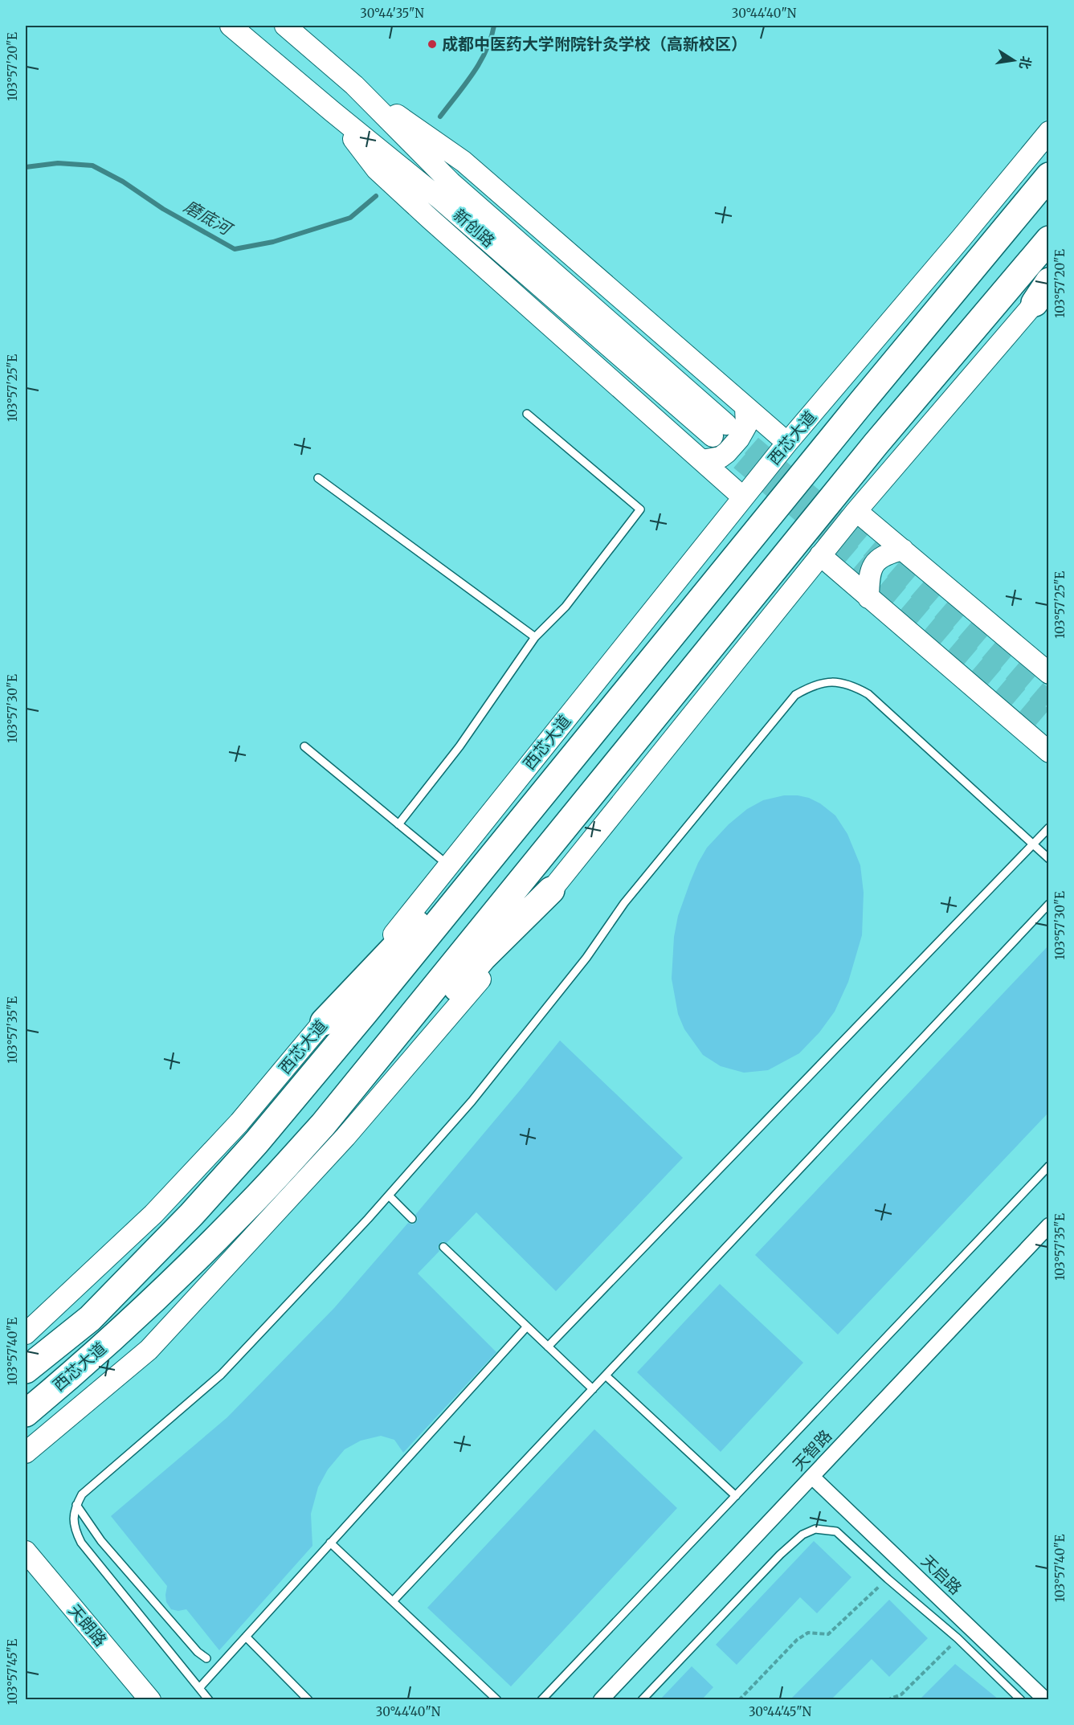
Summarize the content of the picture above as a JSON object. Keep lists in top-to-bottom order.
{
  "streets": {
    "highway": ["西芯大道"],
    "main road": ["新创路", "天朗路"],
    "street": ["天智路", "天启路"]
  },
  "crossings": [
    ["天智路", "天启路"]
  ],
  "water": ["磨底河"],
  "places": ["成都中医药大学附院针灸学校（高新校区）"],
  "north": "right",
  "coordinates": [
    "30°44'35\"N",
    "30°44'40\"N",
    "103°57'20\"E",
    "103°57'25\"E",
    "103°57'30\"E",
    "103°57'35\"E",
    "103°57'40\"E",
    "103°57'45\"E",
    "30°44'45\"N"
  ]
}
